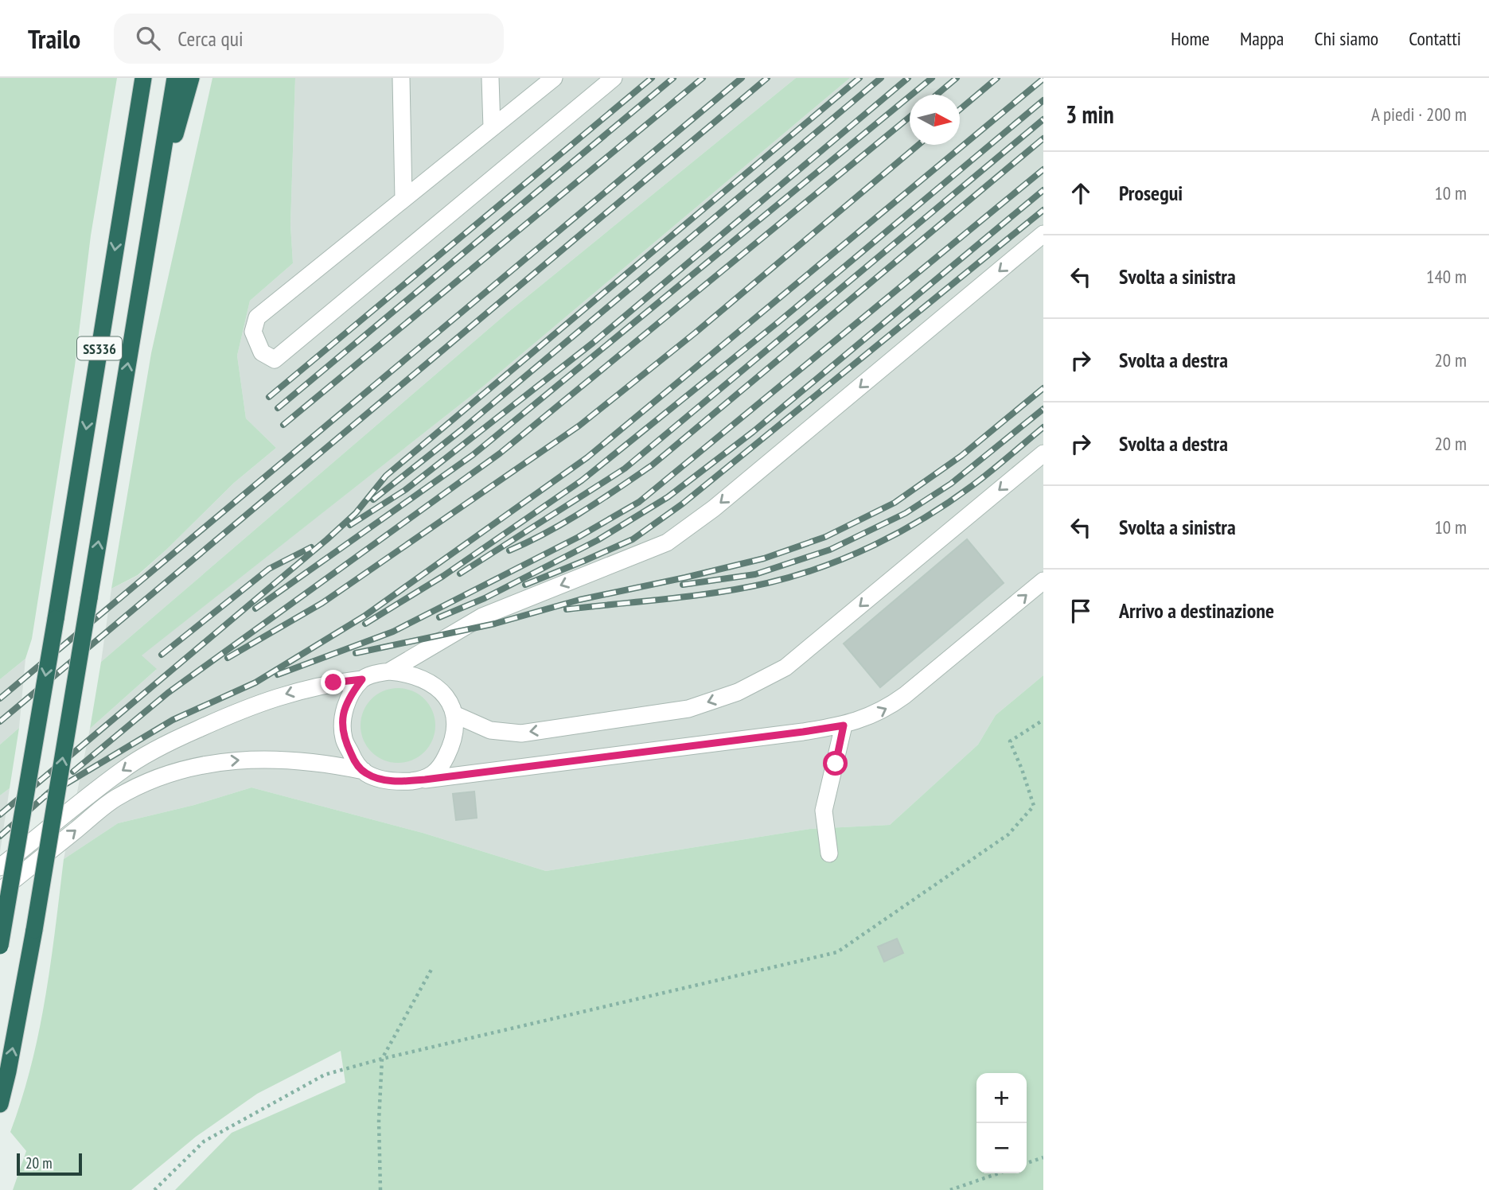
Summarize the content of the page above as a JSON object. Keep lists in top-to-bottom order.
{
  "streets": {
    "highway": ["SS336"]
  },
  "scale_bar": "20 m",
  "north": "right",
  "page": {
    "header": "Trailo",
    "search": "Cerca qui",
    "nav": [
      "Home",
      "Mappa",
      "Chi siamo",
      "Contatti"
    ],
    "heading": ["3 min", "A piedi · 200 m"],
    "list": [
      ["Prosegui", "10 m"],
      ["Svolta a sinistra", "140 m"],
      ["Svolta a destra", "20 m"],
      ["Svolta a destra", "20 m"],
      ["Svolta a sinistra", "10 m"],
      "Arrivo a destinazione"
    ],
    "map_buttons": ["+", "−"],
    "scale": "20 m"
  }
}
